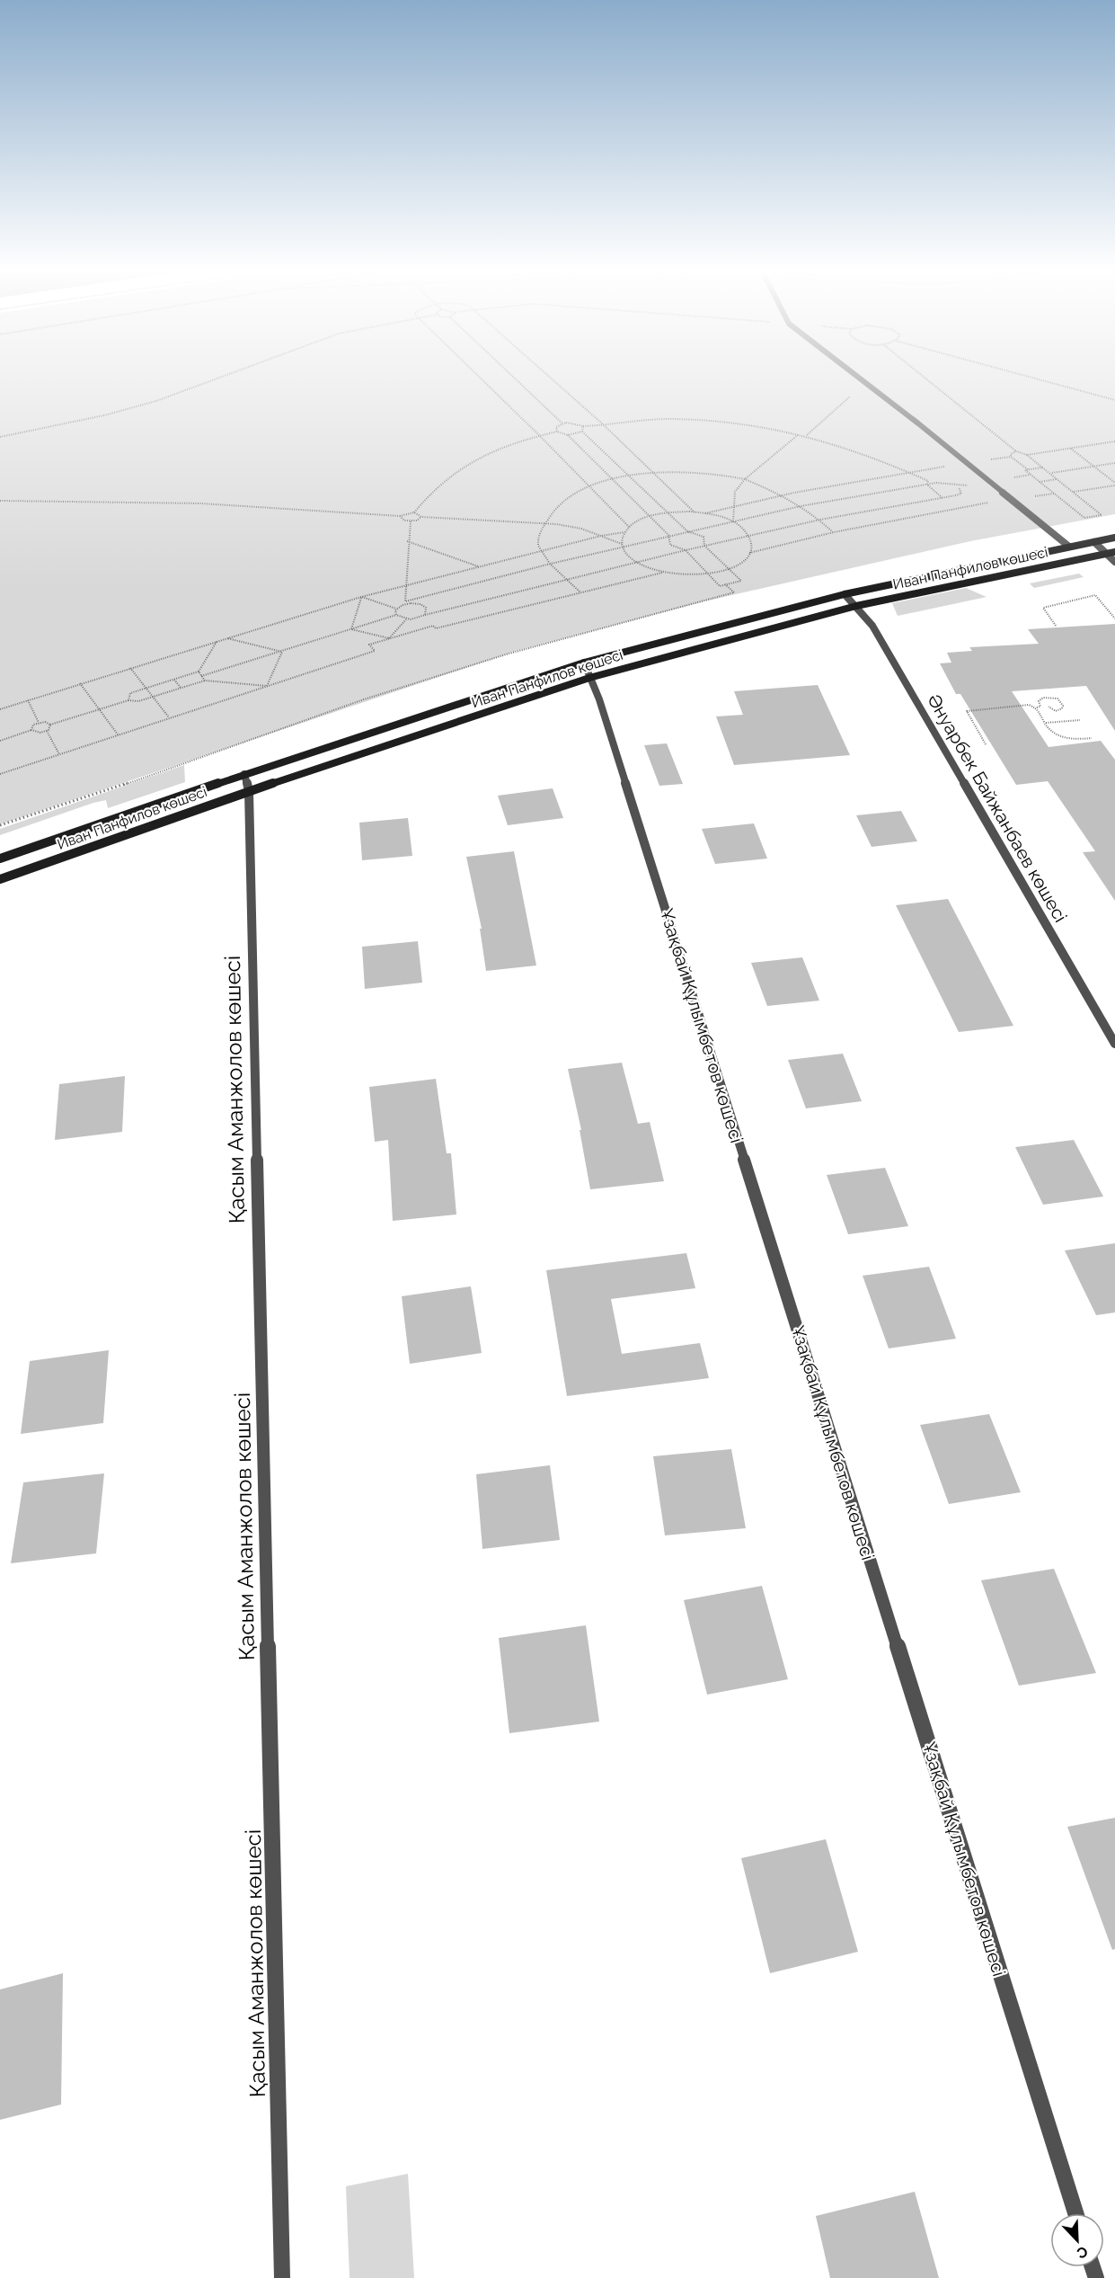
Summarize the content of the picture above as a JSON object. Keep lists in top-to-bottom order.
{
  "streets": {
    "street": [
      "Иван Панфилов көшесі",
      "Әнуарбек Байжанбаев көшесі",
      "Ұзақбай Құлымбетов көшесі",
      "Қасым Аманжолов көшесі"
    ]
  },
  "crossings": [
    ["Иван Панфилов көшесі", "Әнуарбек Байжанбаев көшесі"],
    ["Иван Панфилов көшесі", "Ұзақбай Құлымбетов көшесі"],
    ["Иван Панфилов көшесі", "Қасым Аманжолов көшесі"]
  ],
  "north": "bottom right"
}
